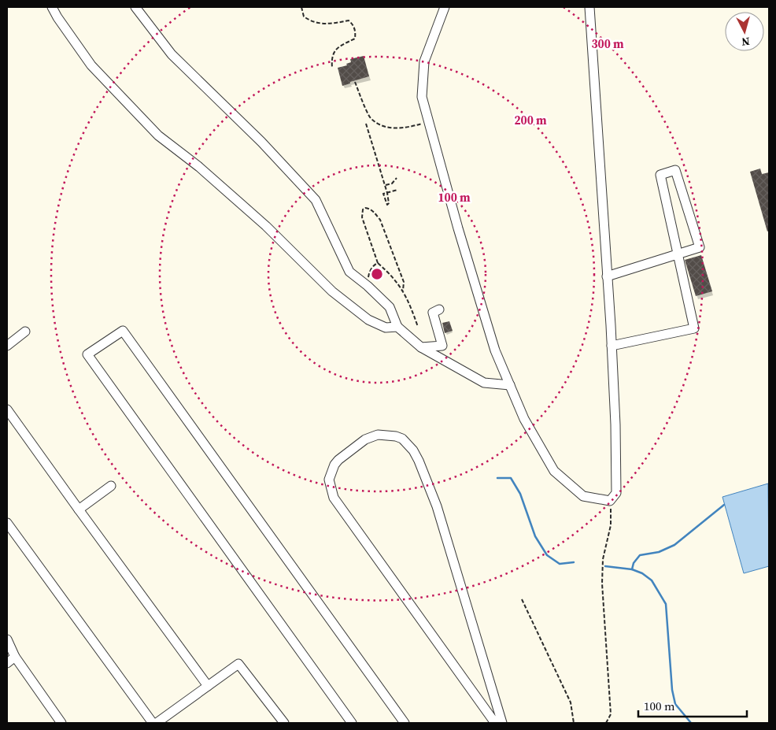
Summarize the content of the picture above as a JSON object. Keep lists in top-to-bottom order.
{
  "scale_bar": "100 m",
  "north": "bottom",
  "rings": ["300 m", "200 m", "100 m"]
}
